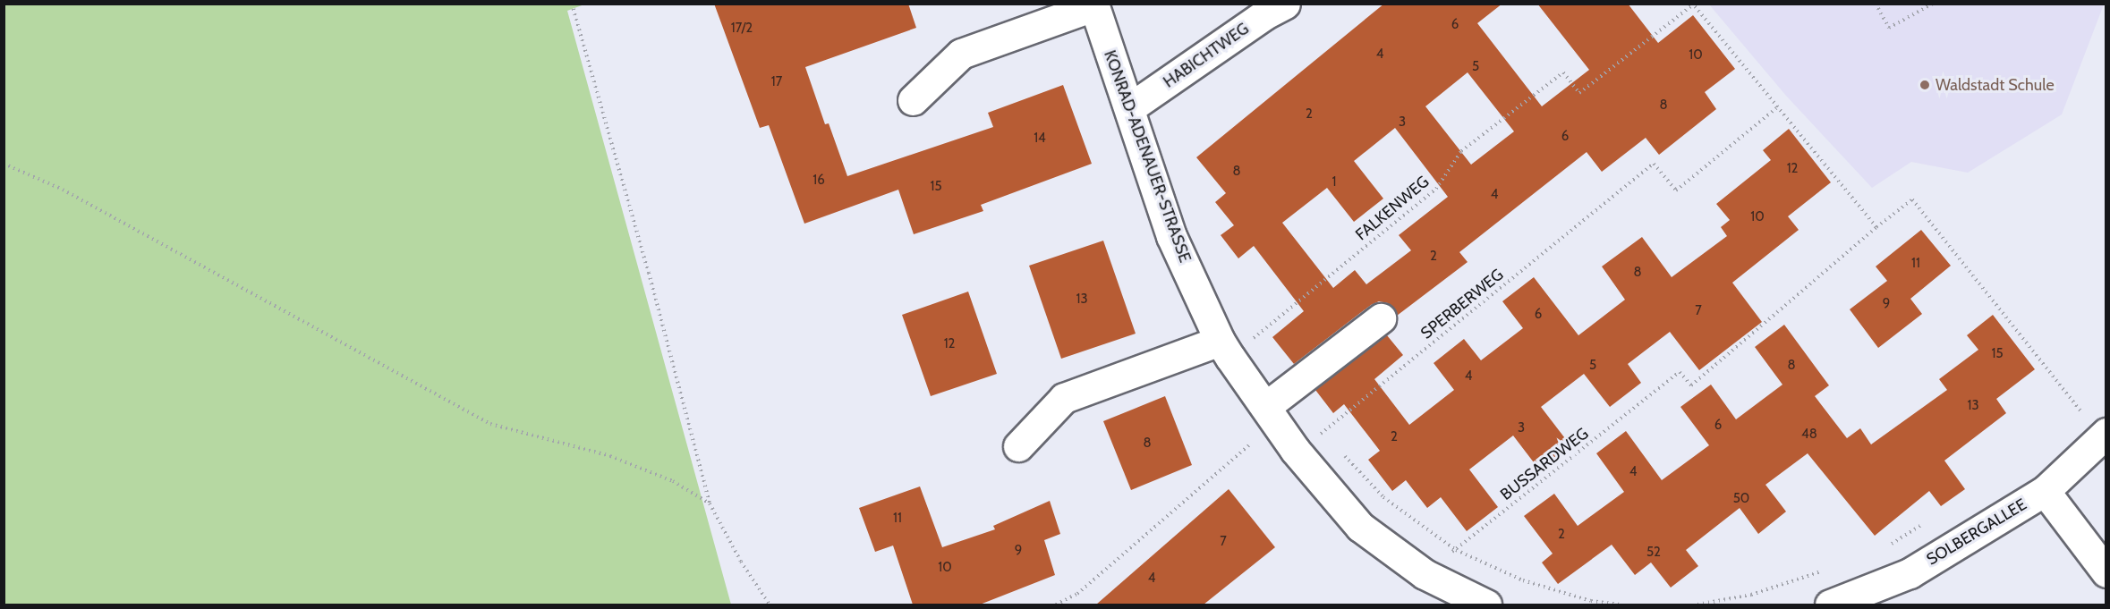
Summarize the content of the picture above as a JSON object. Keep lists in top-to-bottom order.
{
  "streets": {
    "street": ["HABICHTWEG", "KONRAD-ADENAUER-STRASSE", "SOLBERGALLEE"],
    "path": ["FALKENWEG", "SPERBERWEG", "BUSSARDWEG"]
  },
  "crossings": [
    ["HABICHTWEG", "KONRAD-ADENAUER-STRASSE"],
    ["KONRAD-ADENAUER-STRASSE", "FALKENWEG"],
    ["KONRAD-ADENAUER-STRASSE", "SPERBERWEG"],
    ["KONRAD-ADENAUER-STRASSE", "BUSSARDWEG"]
  ],
  "places": ["Waldstadt Schule"],
  "house_numbers": [
    "6",
    "17/2",
    "4",
    "10",
    "5",
    "17",
    "8",
    "2",
    "3",
    "6",
    "14",
    "12",
    "8",
    "16",
    "1",
    "15",
    "4",
    "10",
    "2",
    "11",
    "8",
    "13",
    "9",
    "7",
    "6",
    "12",
    "15",
    "5",
    "8",
    "4",
    "13",
    "6",
    "3",
    "48",
    "2",
    "8",
    "4",
    "50",
    "11",
    "2",
    "7",
    "9",
    "52",
    "10",
    "4"
  ]
}
